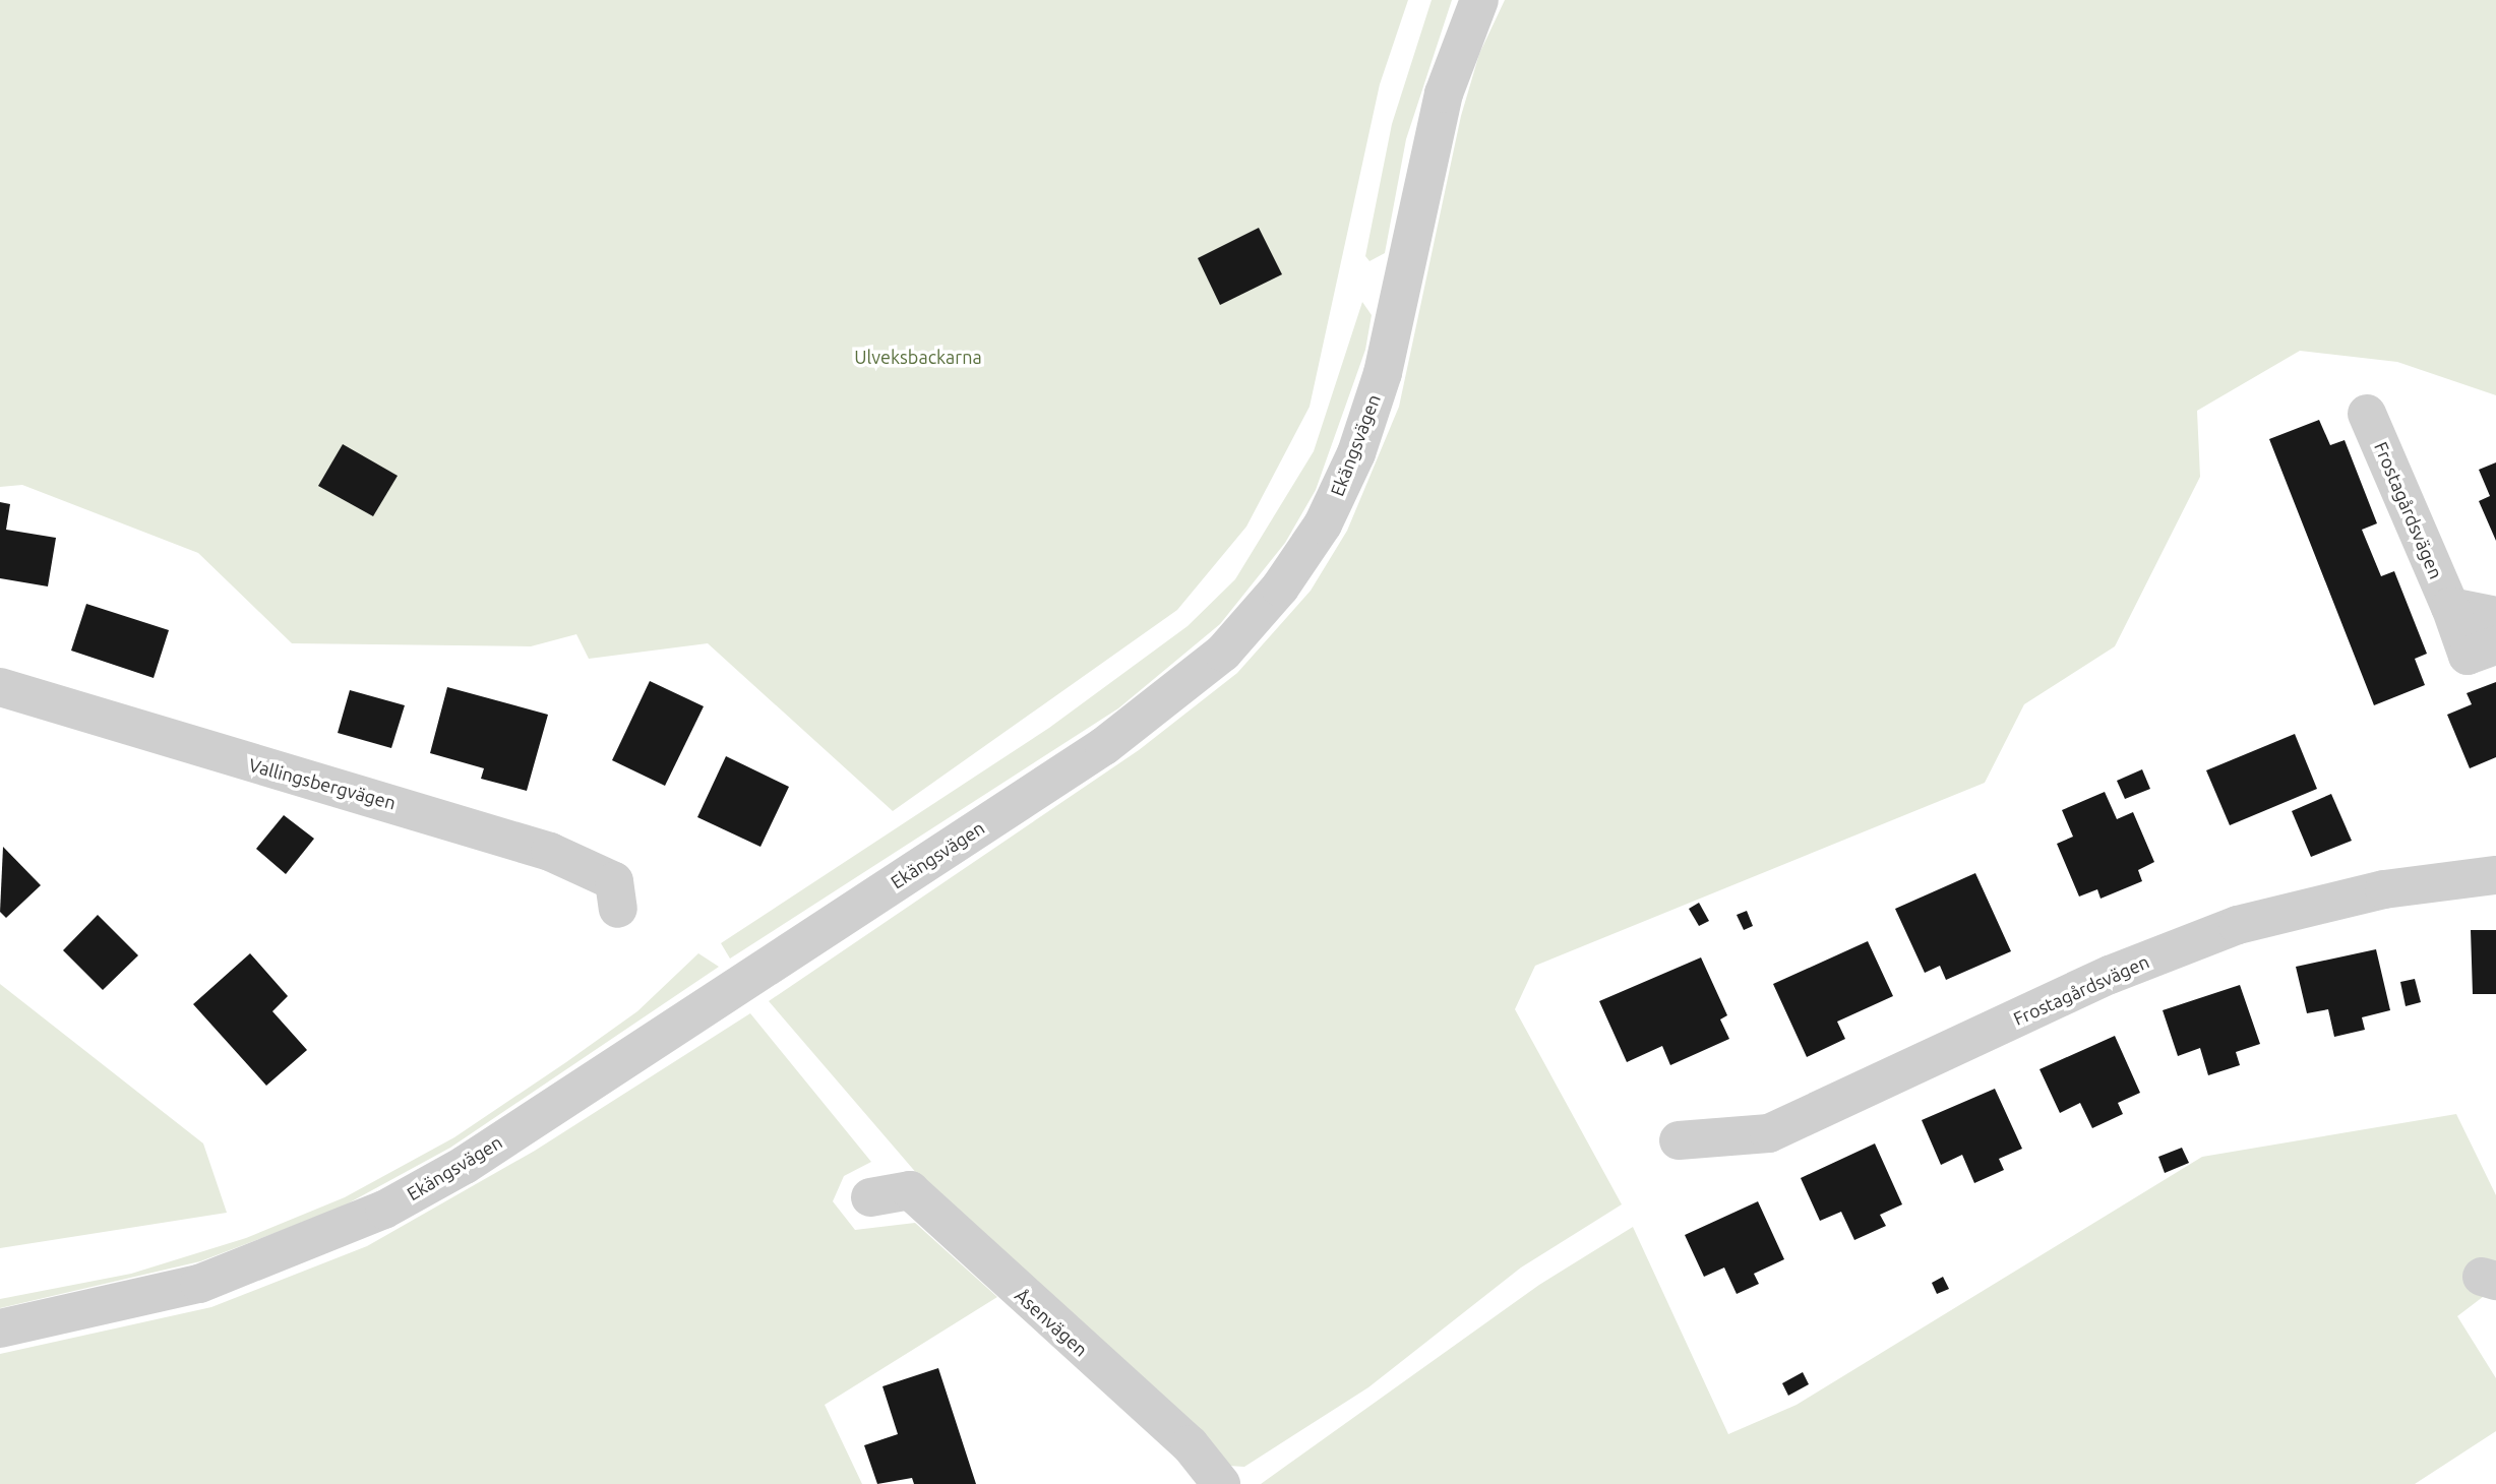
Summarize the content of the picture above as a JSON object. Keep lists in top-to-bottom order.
{
  "streets": {
    "street": [
      "Ekängsvägen",
      "Frostagårdsvägen",
      "Vallingsbergvägen",
      "Åsenvägen"
    ]
  },
  "parks": ["Ulveksbackarna"]
}
